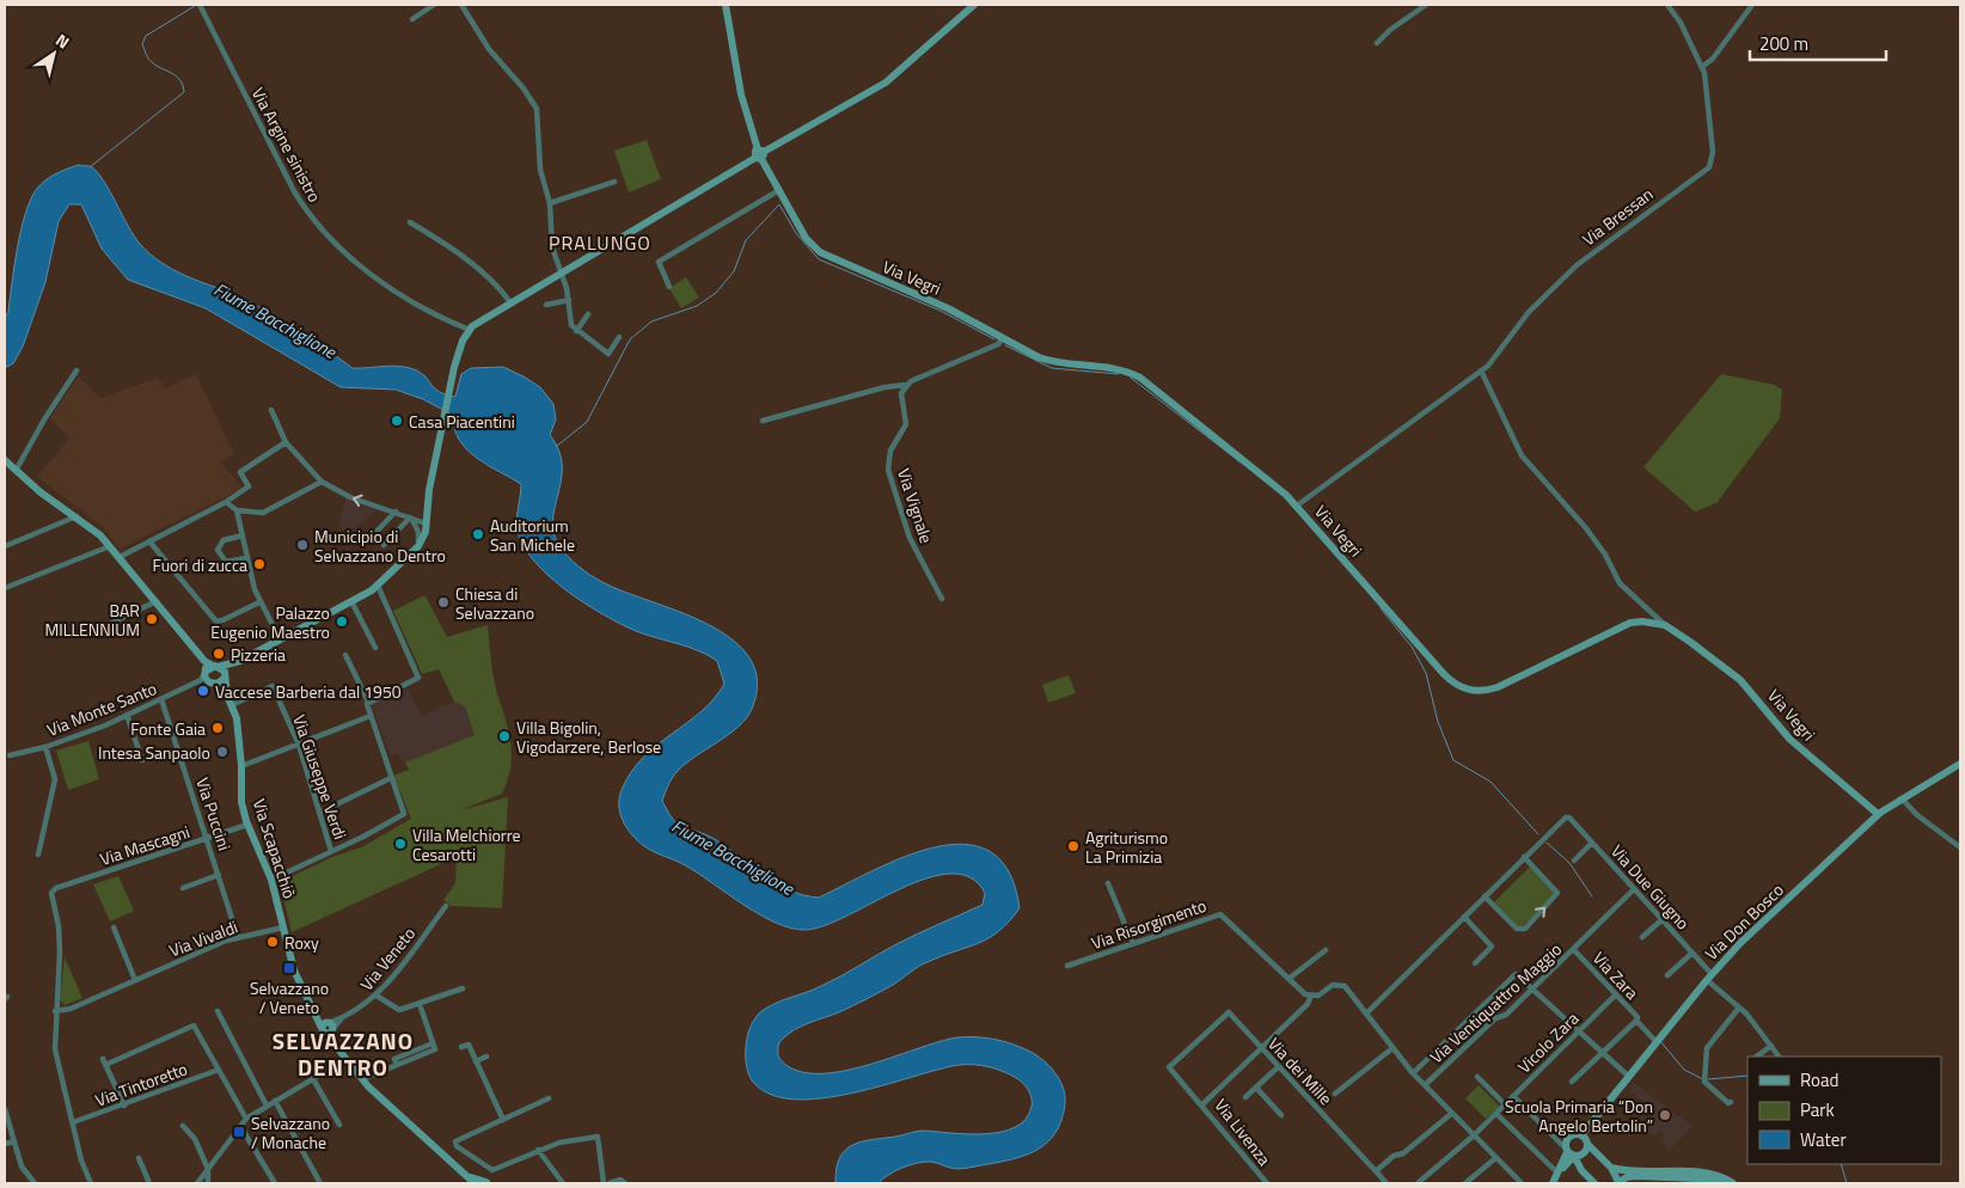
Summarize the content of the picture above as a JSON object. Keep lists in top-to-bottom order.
{
  "streets": {
    "street": [
      "Via Argine sinistro",
      "Via Bressan",
      "Via Vegri",
      "Via Vignale",
      "Via Monte Santo",
      "Via Giuseppe Verdi",
      "Via Puccini",
      "Via Mascagni",
      "Via Scapacchiò",
      "Via Due Giugno",
      "Via Don Bosco",
      "Via Risorgimento",
      "Via Vivaldi",
      "Via Veneto",
      "Via Zara",
      "Via Ventiquattro Maggio",
      "Vicolo Zara",
      "Via dei Mille",
      "Via Tintoretto",
      "Via Livenza"
    ]
  },
  "crossings": [
    ["Via Bressan", "Via Vegri"],
    ["Via Vegri", "Via Don Bosco"],
    ["Via Monte Santo", "Via Puccini"],
    ["Via Monte Santo", "Via Scapacchiò"],
    ["Via Giuseppe Verdi", "Via Scapacchiò"],
    ["Via Puccini", "Via Mascagni"],
    ["Via Puccini", "Via Vivaldi"],
    ["Via Mascagni", "Via Scapacchiò"],
    ["Via Mascagni", "Via Vivaldi"],
    ["Via Scapacchiò", "Via Vivaldi"],
    ["Via Scapacchiò", "Via Veneto"],
    ["Via Due Giugno", "Via Don Bosco"],
    ["Via Due Giugno", "Via Ventiquattro Maggio"],
    ["Via Don Bosco", "Via Zara"],
    ["Via Risorgimento", "Via Livenza"],
    ["Via Zara", "Via Ventiquattro Maggio"],
    ["Via Zara", "Vicolo Zara"],
    ["Via dei Mille", "Via Livenza"]
  ],
  "districts": ["PRALUNGO", "SELVAZZANO DENTRO"],
  "water": ["Fiume Bacchiglione"],
  "places": {
    "other": [
      "Casa Piacentini",
      "Auditorium San Michele",
      "Municipio di Selvazzano Dentro",
      "Fuori di zucca",
      "Chiesa di Selvazzano",
      "BAR MILLENNIUM",
      "Palazzo Eugenio Maestro",
      "Pizzeria",
      "Vaccese Barberia dal 1950",
      "Fonte Gaia",
      "Villa Bigolin, Vigodarzere, Berlose",
      "Intesa Sanpaolo",
      "Villa Melchiorre Cesarotti",
      "Agriturismo La Primizia",
      "Roxy",
      "Scuola Primaria “Don Angelo Bertolin”"
    ],
    "transit": ["Selvazzano / Veneto", "Selvazzano / Monache"]
  },
  "legend": ["Road", "Park", "Water"],
  "scale_bar": "200 m",
  "north": "top right"
}
